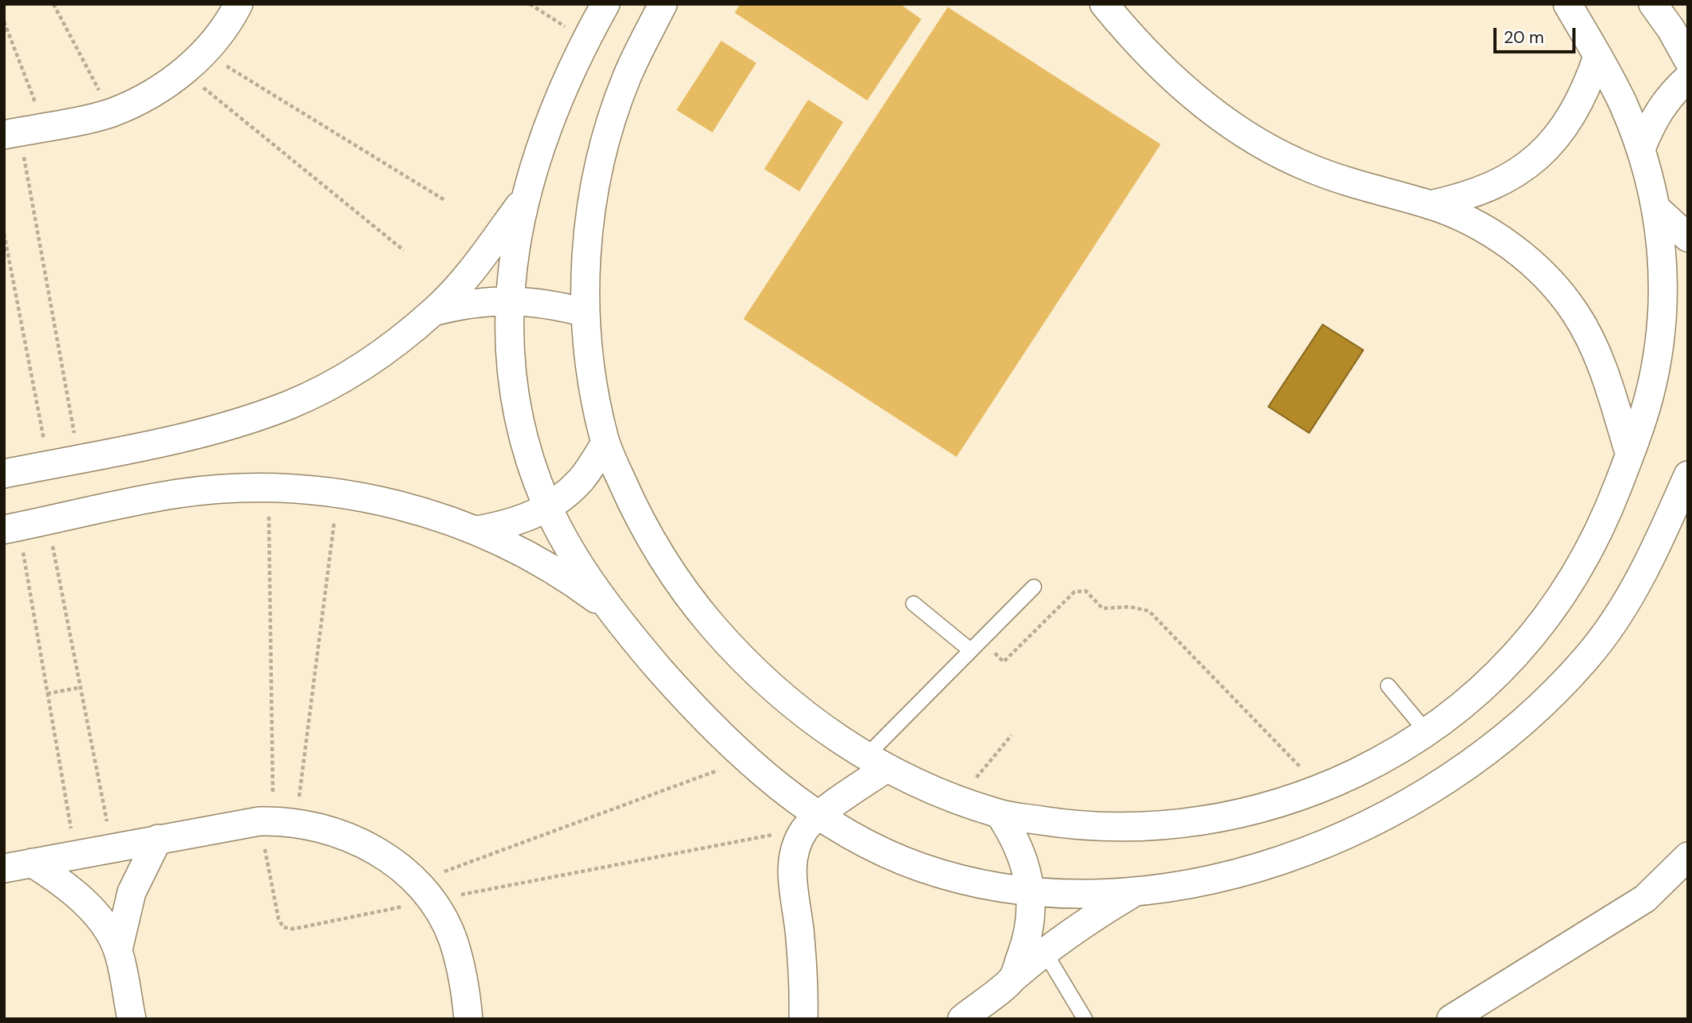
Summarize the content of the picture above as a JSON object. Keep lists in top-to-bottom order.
{
  "scale_bar": "20 m"
}
